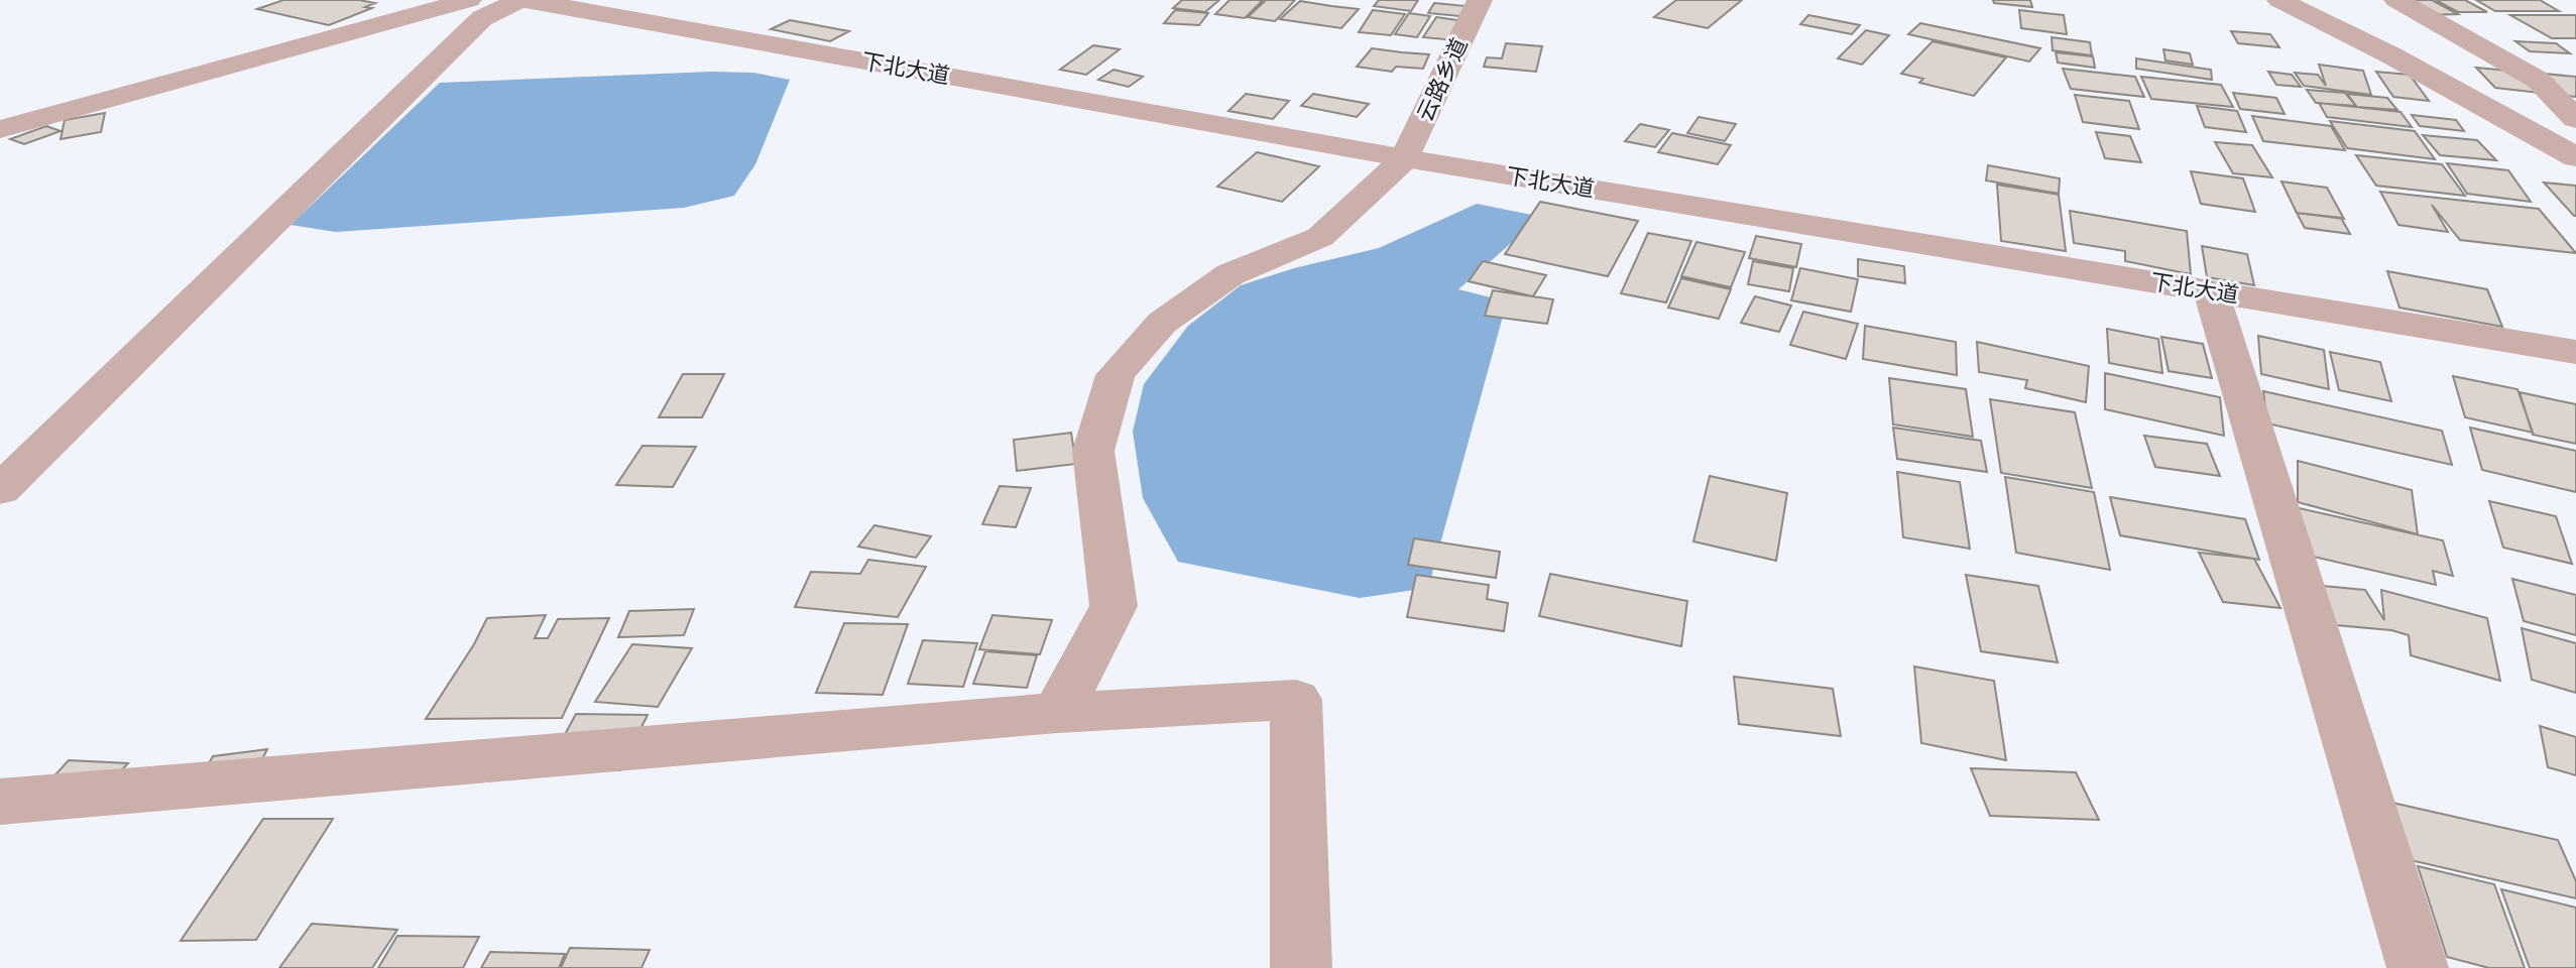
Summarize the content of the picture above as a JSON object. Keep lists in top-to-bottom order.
{
  "streets": {
    "street": ["下北大道", "云路乡道"]
  },
  "crossings": [
    ["下北大道", "云路乡道"]
  ]
}
